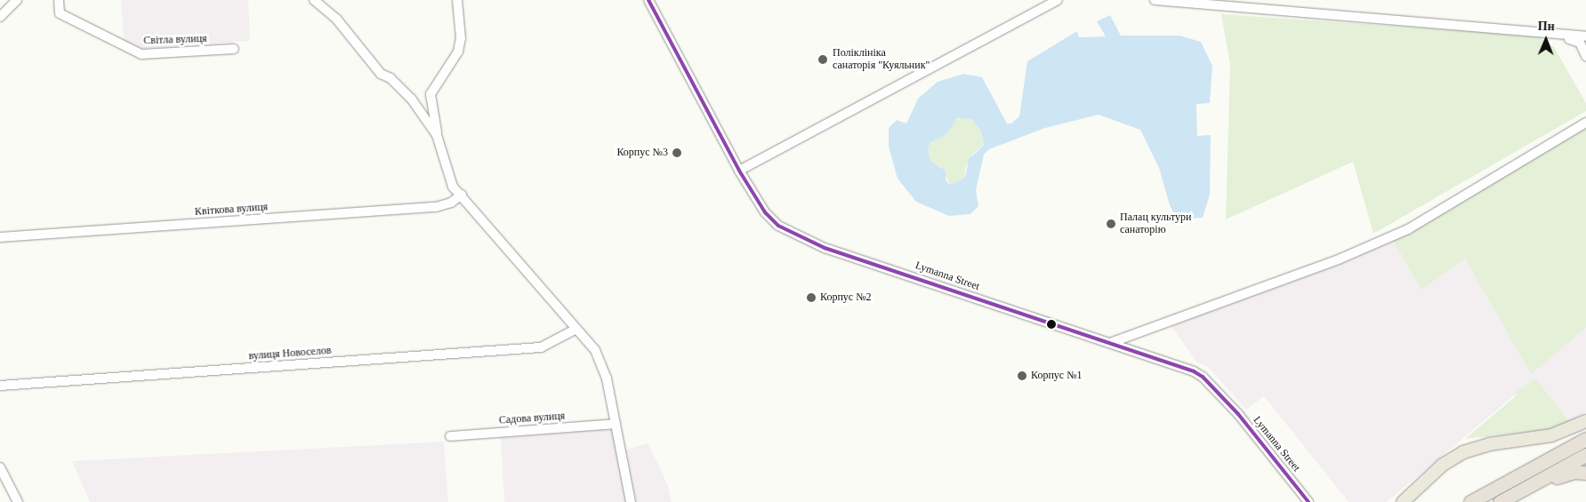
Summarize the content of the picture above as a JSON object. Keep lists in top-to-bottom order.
{
  "streets": {
    "street": [
      "Світла вулиця",
      "Квіткова вулиця",
      "Lymanna Street",
      "вулиця Новоселов",
      "Садова вулиця"
    ]
  },
  "places": [
    "Поліклініка санаторія \"Куяльник\"",
    "Корпус №3",
    "Палац культури санаторію",
    "Корпус №2",
    "Корпус №1"
  ],
  "north": "top"
}
